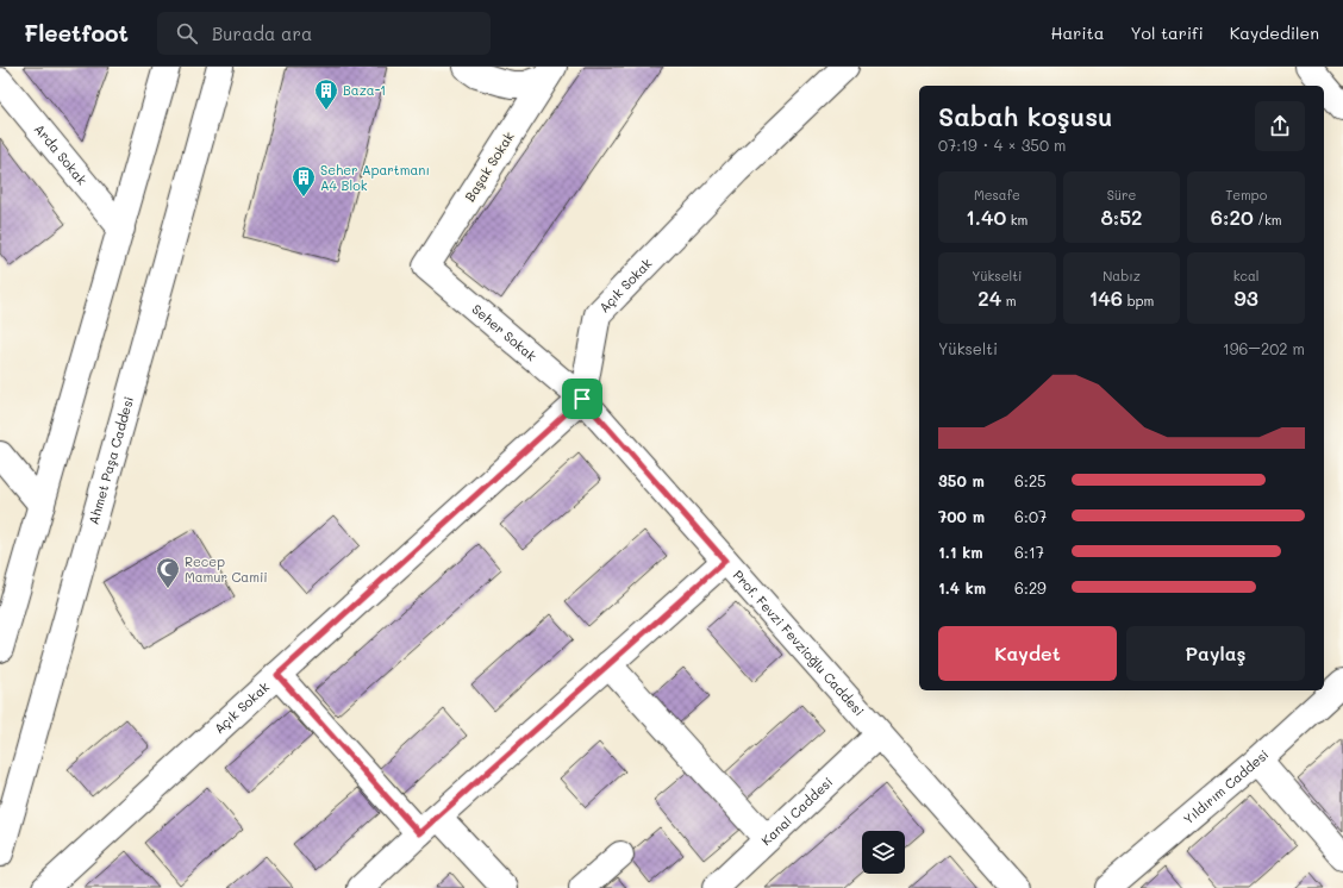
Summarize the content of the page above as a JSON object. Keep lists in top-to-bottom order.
{
  "streets": {
    "street": [
      "Arda Sokak",
      "Başak Sokak",
      "Açık Sokak",
      "Seher Sokak",
      "Ahmet Paşa Caddesi",
      "Prof. Fevzi Fevzioğlu Caddesi",
      "Yıldırım Caddesi",
      "Kanal Caddesi"
    ]
  },
  "crossings": [
    ["Başak Sokak", "Seher Sokak"],
    ["Açık Sokak", "Seher Sokak"],
    ["Açık Sokak", "Prof. Fevzi Fevzioğlu Caddesi"],
    ["Seher Sokak", "Prof. Fevzi Fevzioğlu Caddesi"],
    ["Prof. Fevzi Fevzioğlu Caddesi", "Kanal Caddesi"]
  ],
  "places": {
    "building": ["Baza-1", "Seher Apartmanı A4 Blok"],
    "mosque": ["Recep Mamur Camii"]
  },
  "page": {
    "header": "Fleetfoot",
    "search": "Burada ara",
    "nav": ["Harita", "Yol tarifi", "Kaydedilen"],
    "heading": ["Sabah koşusu", "07:19 · 4 × 350 m"],
    "stats": [
      ["Mesafe", "1.40 km"],
      ["Süre", "8:52"],
      ["Tempo", "6:20 /km"],
      ["Yükselti", "24 m"],
      ["Nabız", "146 bpm"],
      ["kcal", "93"]
    ],
    "chart": ["Yükselti", "196–202 m"],
    "list": [
      {
        "name": "350 m",
        "note": "6:25"
      },
      {
        "name": "700 m",
        "note": "6:07"
      },
      {
        "name": "1.1 km",
        "note": "6:17"
      },
      {
        "name": "1.4 km",
        "note": "6:29"
      }
    ],
    "buttons": ["Kaydet", "Paylaş"]
  }
}
